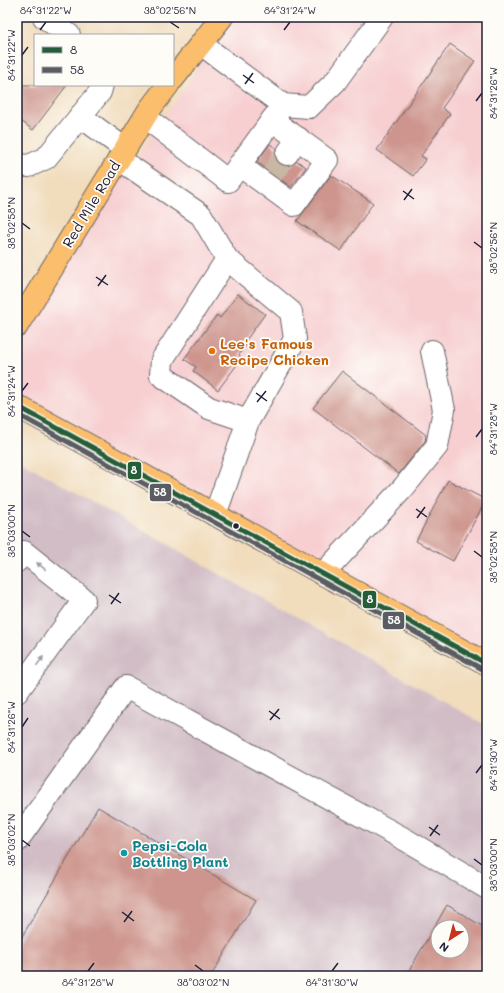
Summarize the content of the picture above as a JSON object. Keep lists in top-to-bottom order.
{
  "streets": {
    "main road": ["Red Mile Road"]
  },
  "places": ["Lee's Famous Recipe Chicken", "Pepsi-Cola Bottling Plant"],
  "lines": ["transit line 8", "transit line 58"],
  "legend": ["8", "58"],
  "north": "bottom left",
  "coordinates": [
    "84°31'22\"W",
    "38°02'56\"N",
    "84°31'24\"W",
    "84°31'26\"W",
    "38°02'58\"N",
    "84°31'28\"W",
    "38°03'00\"N",
    "84°31'30\"W",
    "38°03'02\"N"
  ]
}
